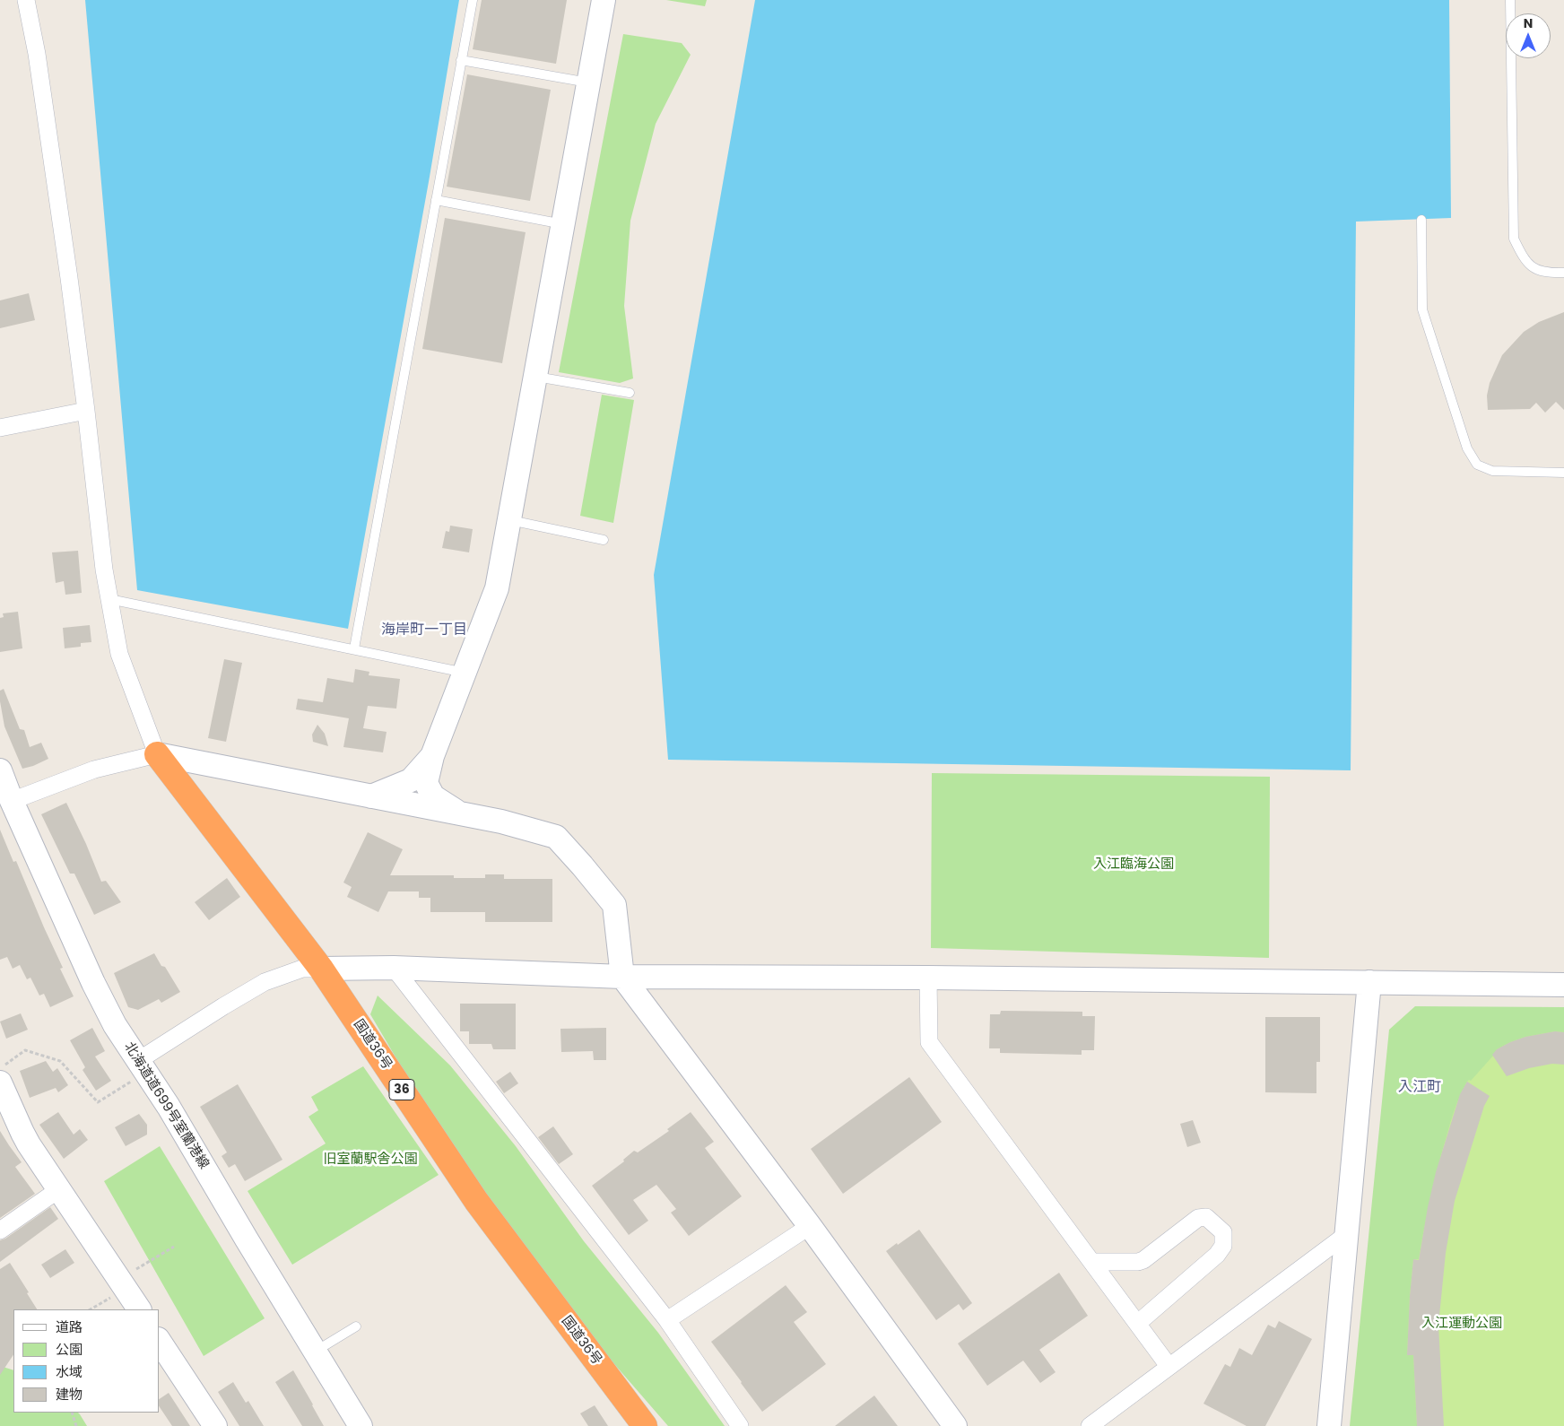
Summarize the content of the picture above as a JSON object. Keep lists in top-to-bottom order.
{
  "streets": {
    "highway": ["国道36号", "36"],
    "street": ["北海道道699号室蘭港線"]
  },
  "districts": ["海岸町一丁目", "入江町"],
  "parks": ["入江臨海公園", "旧室蘭駅舎公園", "入江運動公園"],
  "legend": [
    "道路",
    "公園",
    "水域",
    "建物"
  ],
  "north": "top"
}
